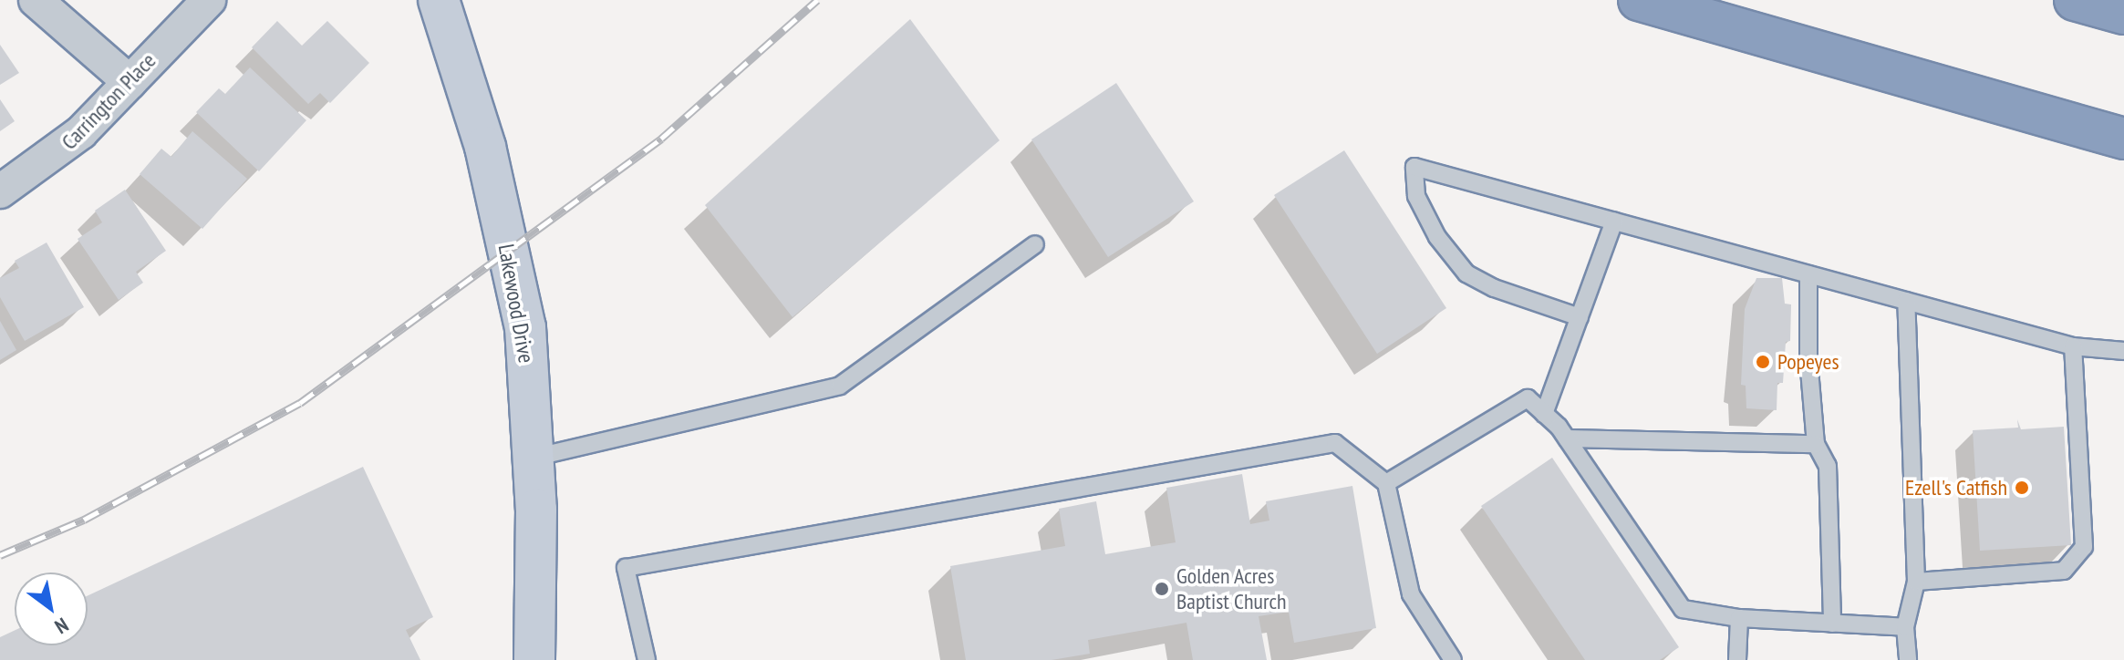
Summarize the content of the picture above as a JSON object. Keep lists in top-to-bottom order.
{
  "streets": {
    "street": ["Carrington Place", "Lakewood Drive"]
  },
  "places": ["Popeyes", "Ezell's Catfish", "Golden Acres Baptist Church"],
  "north": "bottom right"
}
